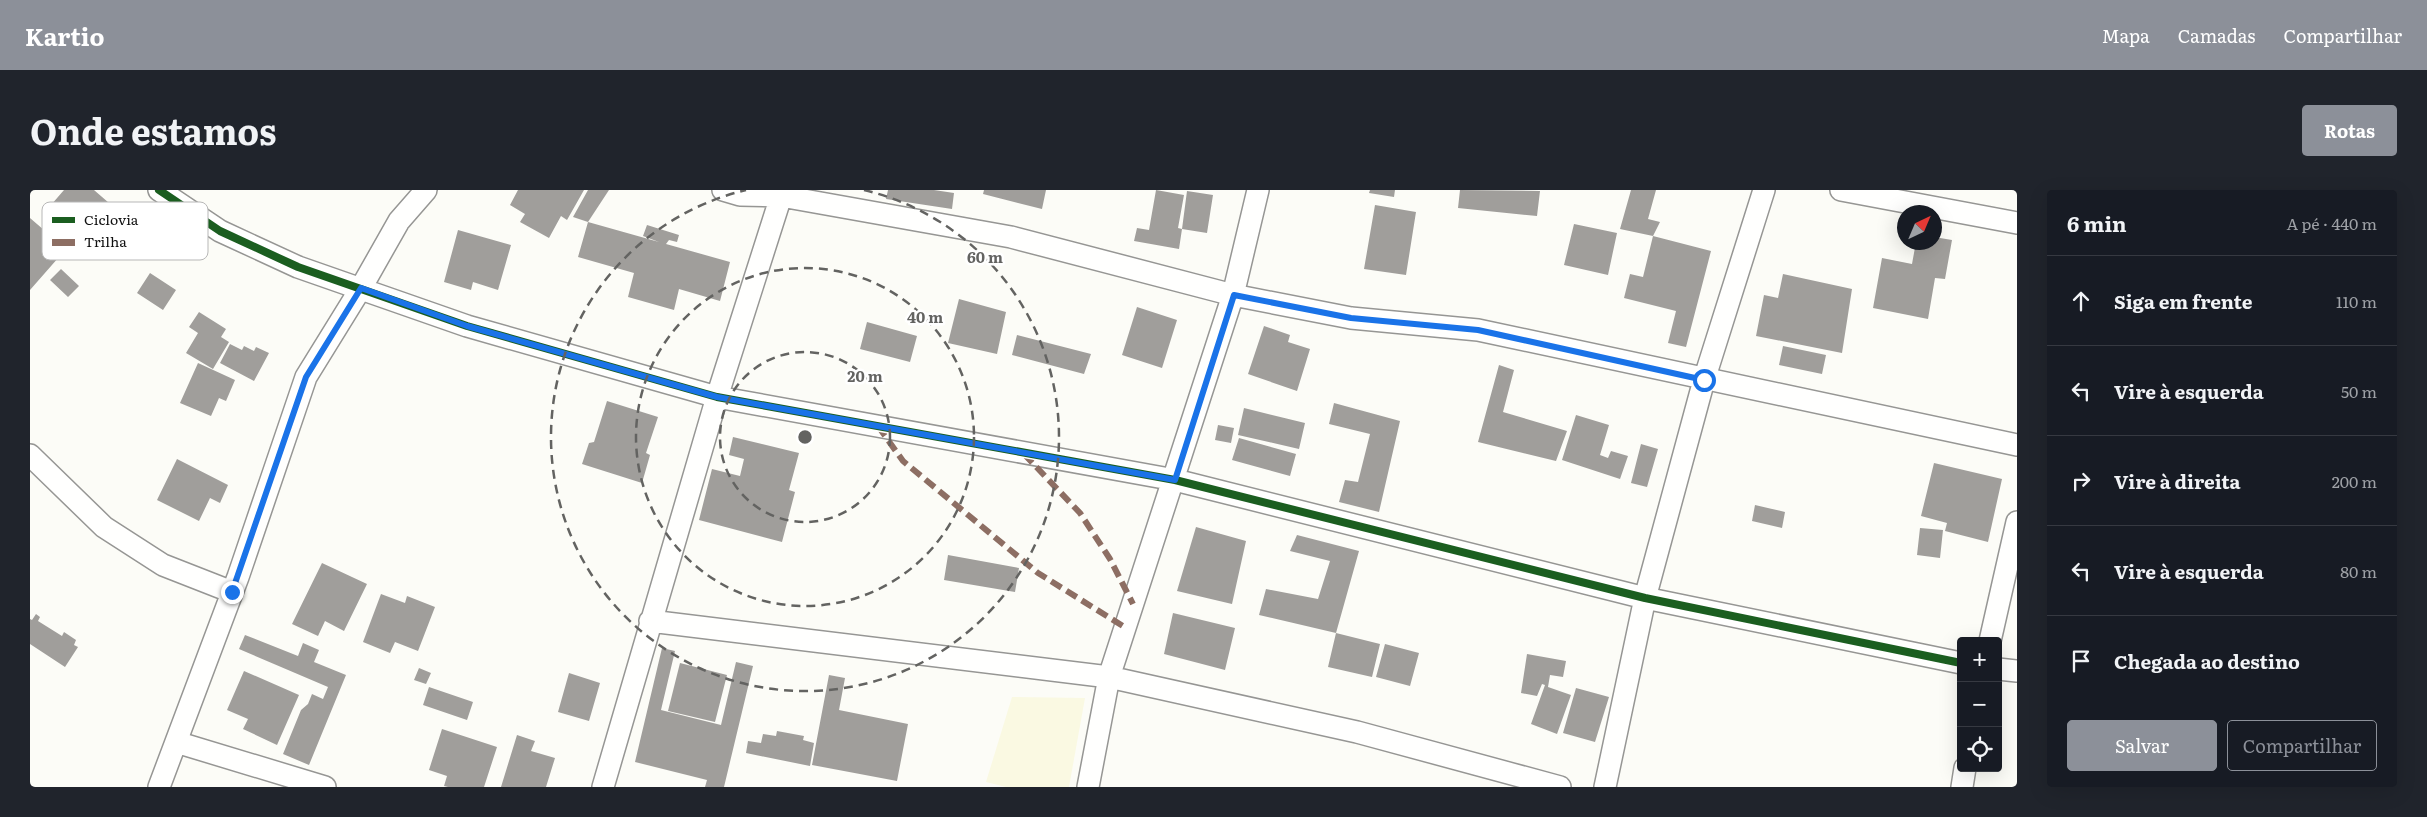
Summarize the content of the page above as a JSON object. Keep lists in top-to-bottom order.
{
  "legend": ["Ciclovia", "Trilha"],
  "north": "top right",
  "page": {
    "header": "Kartio",
    "nav": ["Mapa", "Camadas", "Compartilhar"],
    "title": "Onde estamos",
    "buttons": [
      "Rotas",
      ["Salvar", "Compartilhar"]
    ],
    "heading": ["6 min", "A pé · 440 m"],
    "list": [
      ["Siga em frente", "110 m"],
      ["Vire à esquerda", "50 m"],
      ["Vire à direita", "200 m"],
      ["Vire à esquerda", "80 m"],
      "Chegada ao destino"
    ],
    "map_buttons": ["+", "−"]
  },
  "rings": ["60 m", "40 m", "20 m"]
}
